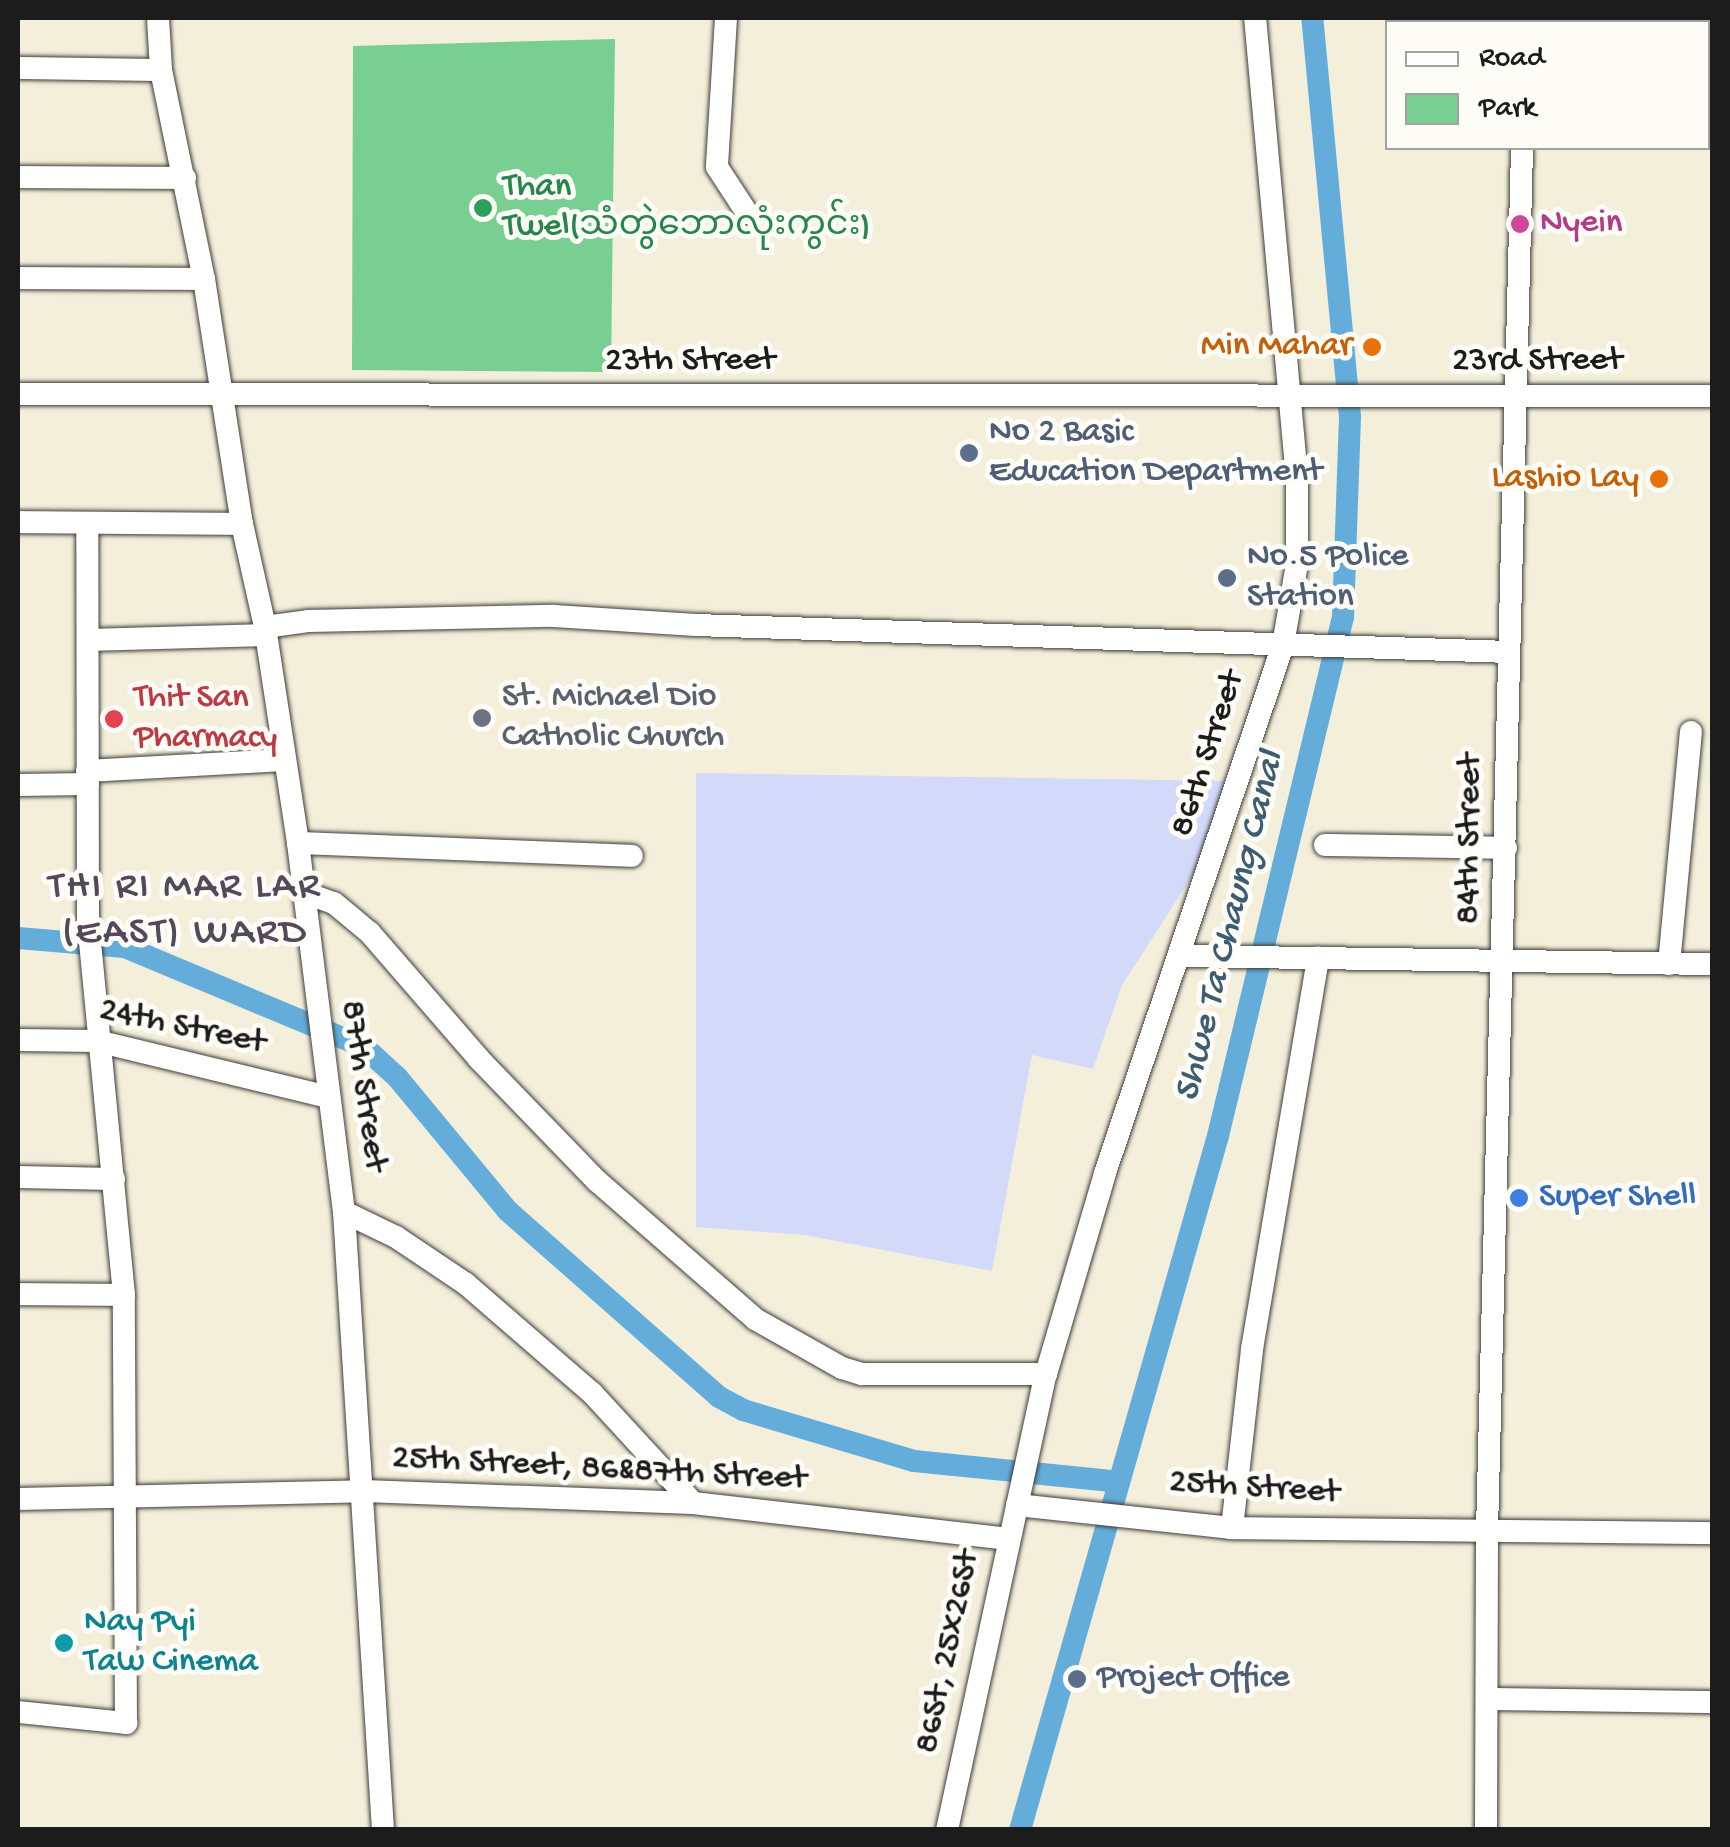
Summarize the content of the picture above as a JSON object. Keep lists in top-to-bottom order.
{
  "streets": {
    "street": [
      "23th Street",
      "23rd Street",
      "86th Street",
      "84th Street",
      "24th Street",
      "87th Street",
      "25th Street, 86&87th Street",
      "25th Street",
      "86St, 25x26St"
    ]
  },
  "crossings": [
    ["23th Street", "23rd Street"],
    ["23th Street", "86th Street"],
    ["23th Street", "87th Street"],
    ["23rd Street", "84th Street"],
    ["86th Street", "25th Street"],
    ["86th Street", "86St, 25x26St"],
    ["84th Street", "25th Street"],
    ["24th Street", "87th Street"],
    ["87th Street", "25th Street, 86&87th Street"],
    ["25th Street, 86&87th Street", "86St, 25x26St"],
    ["25th Street", "86St, 25x26St"]
  ],
  "districts": ["THI RI MAR LAR (EAST) WARD"],
  "water": ["Shwe Ta Chaung Canal"],
  "places": [
    "Than Twel(သံတွဲဘောလုံးကွင်း)",
    "Nyein",
    "Min Mahar",
    "No 2 Basic Education Department",
    "Lashio Lay",
    "No.5 Police Station",
    "St. Michael Dio Catholic Church",
    "Thit San Pharmacy",
    "Super Shell",
    "Nay Pyi Taw Cinema",
    "Project Office"
  ],
  "legend": ["Road", "Park"]
}
